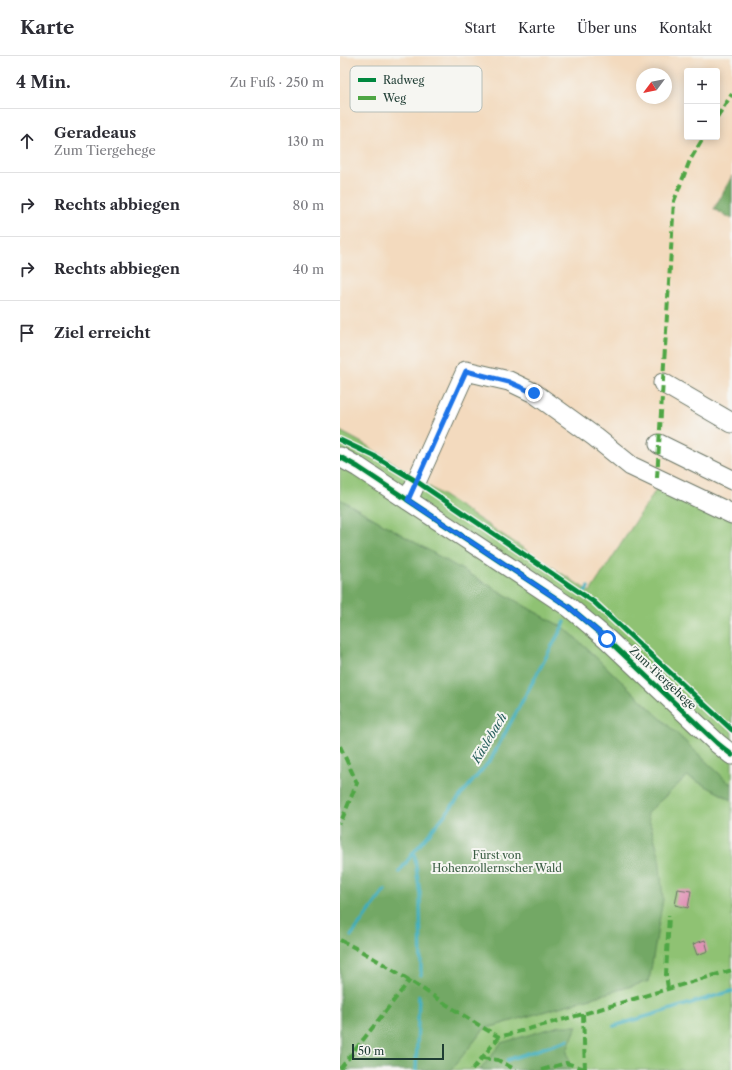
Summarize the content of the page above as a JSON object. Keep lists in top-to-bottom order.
{
  "streets": {
    "street": ["Zum Tiergehege"]
  },
  "water": ["Käslebach"],
  "parks": ["Fürst von Hohenzollernscher Wald"],
  "legend": ["Radweg", "Weg"],
  "scale_bar": "50 m",
  "north": "bottom left",
  "page": {
    "header": "Karte",
    "nav": [
      "Start",
      "Karte",
      "Über uns",
      "Kontakt"
    ],
    "heading": ["4 Min.", "Zu Fuß · 250 m"],
    "map_buttons": ["+", "−"],
    "list": [
      ["Geradeaus", "Zum Tiergehege", "130 m"],
      ["Rechts abbiegen", "80 m"],
      ["Rechts abbiegen", "40 m"],
      "Ziel erreicht"
    ],
    "scale": "50 m"
  }
}
